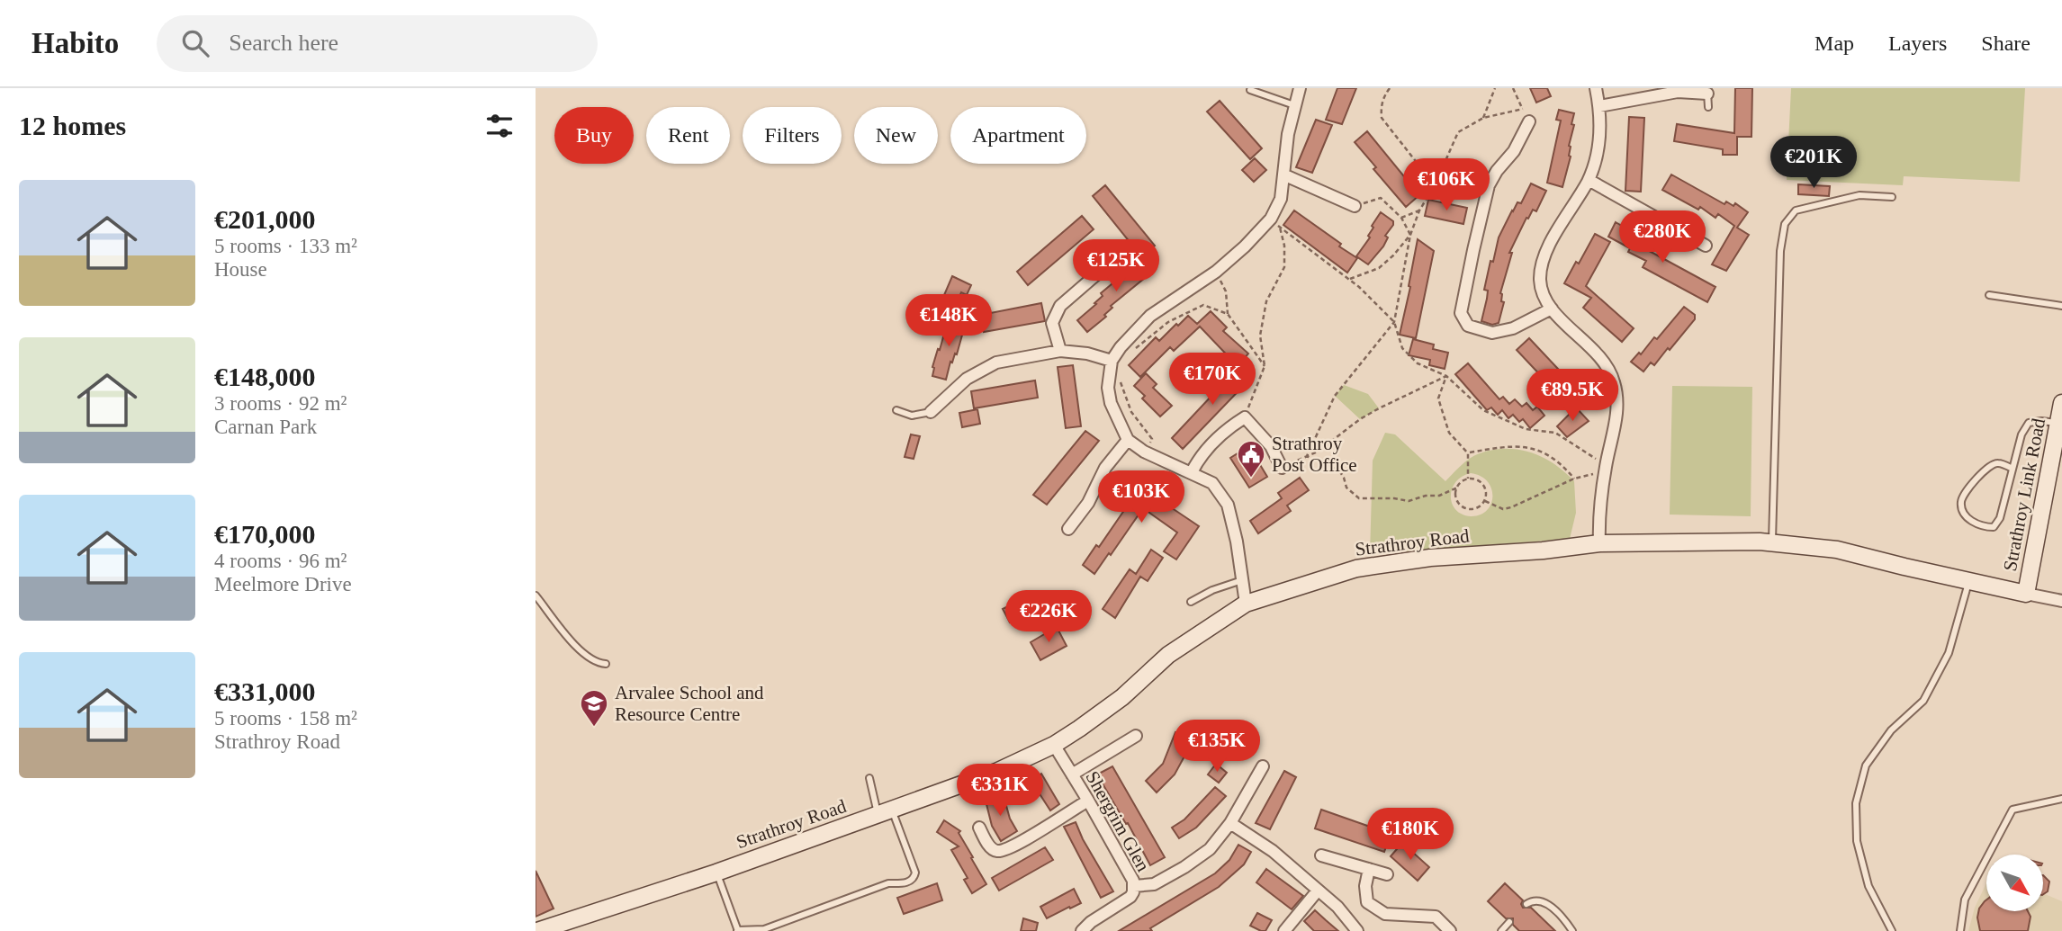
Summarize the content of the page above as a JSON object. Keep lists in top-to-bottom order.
{
  "streets": {
    "street": ["Strathroy Link Road", "Strathroy Road", "Shergrim Glen"]
  },
  "crossings": [
    ["Strathroy Link Road", "Strathroy Road"],
    ["Strathroy Road", "Shergrim Glen"]
  ],
  "places": {
    "public building": ["Strathroy Post Office"],
    "school or university": ["Arvalee School and Resource Centre"]
  },
  "north": "bottom right",
  "page": {
    "header": "Habito",
    "search": "Search here",
    "nav": ["Map", "Layers", "Share"],
    "heading": "12 homes",
    "chip": [
      "Buy",
      "Rent",
      "Filters",
      "New",
      "Apartment"
    ],
    "price": [
      "€201K",
      "€106K",
      "€280K",
      "€125K",
      "€148K",
      "€170K",
      "€89.5K",
      "€103K",
      "€226K",
      "€135K",
      "€331K",
      "€180K"
    ],
    "list": [
      {
        "name": "€201,000",
        "note": "5 rooms · 133 m² · House"
      },
      {
        "name": "€148,000",
        "note": "3 rooms · 92 m² · Carnan Park"
      },
      {
        "name": "€170,000",
        "note": "4 rooms · 96 m² · Meelmore Drive"
      },
      {
        "name": "€331,000",
        "note": "5 rooms · 158 m² · Strathroy Road"
      }
    ]
  }
}
